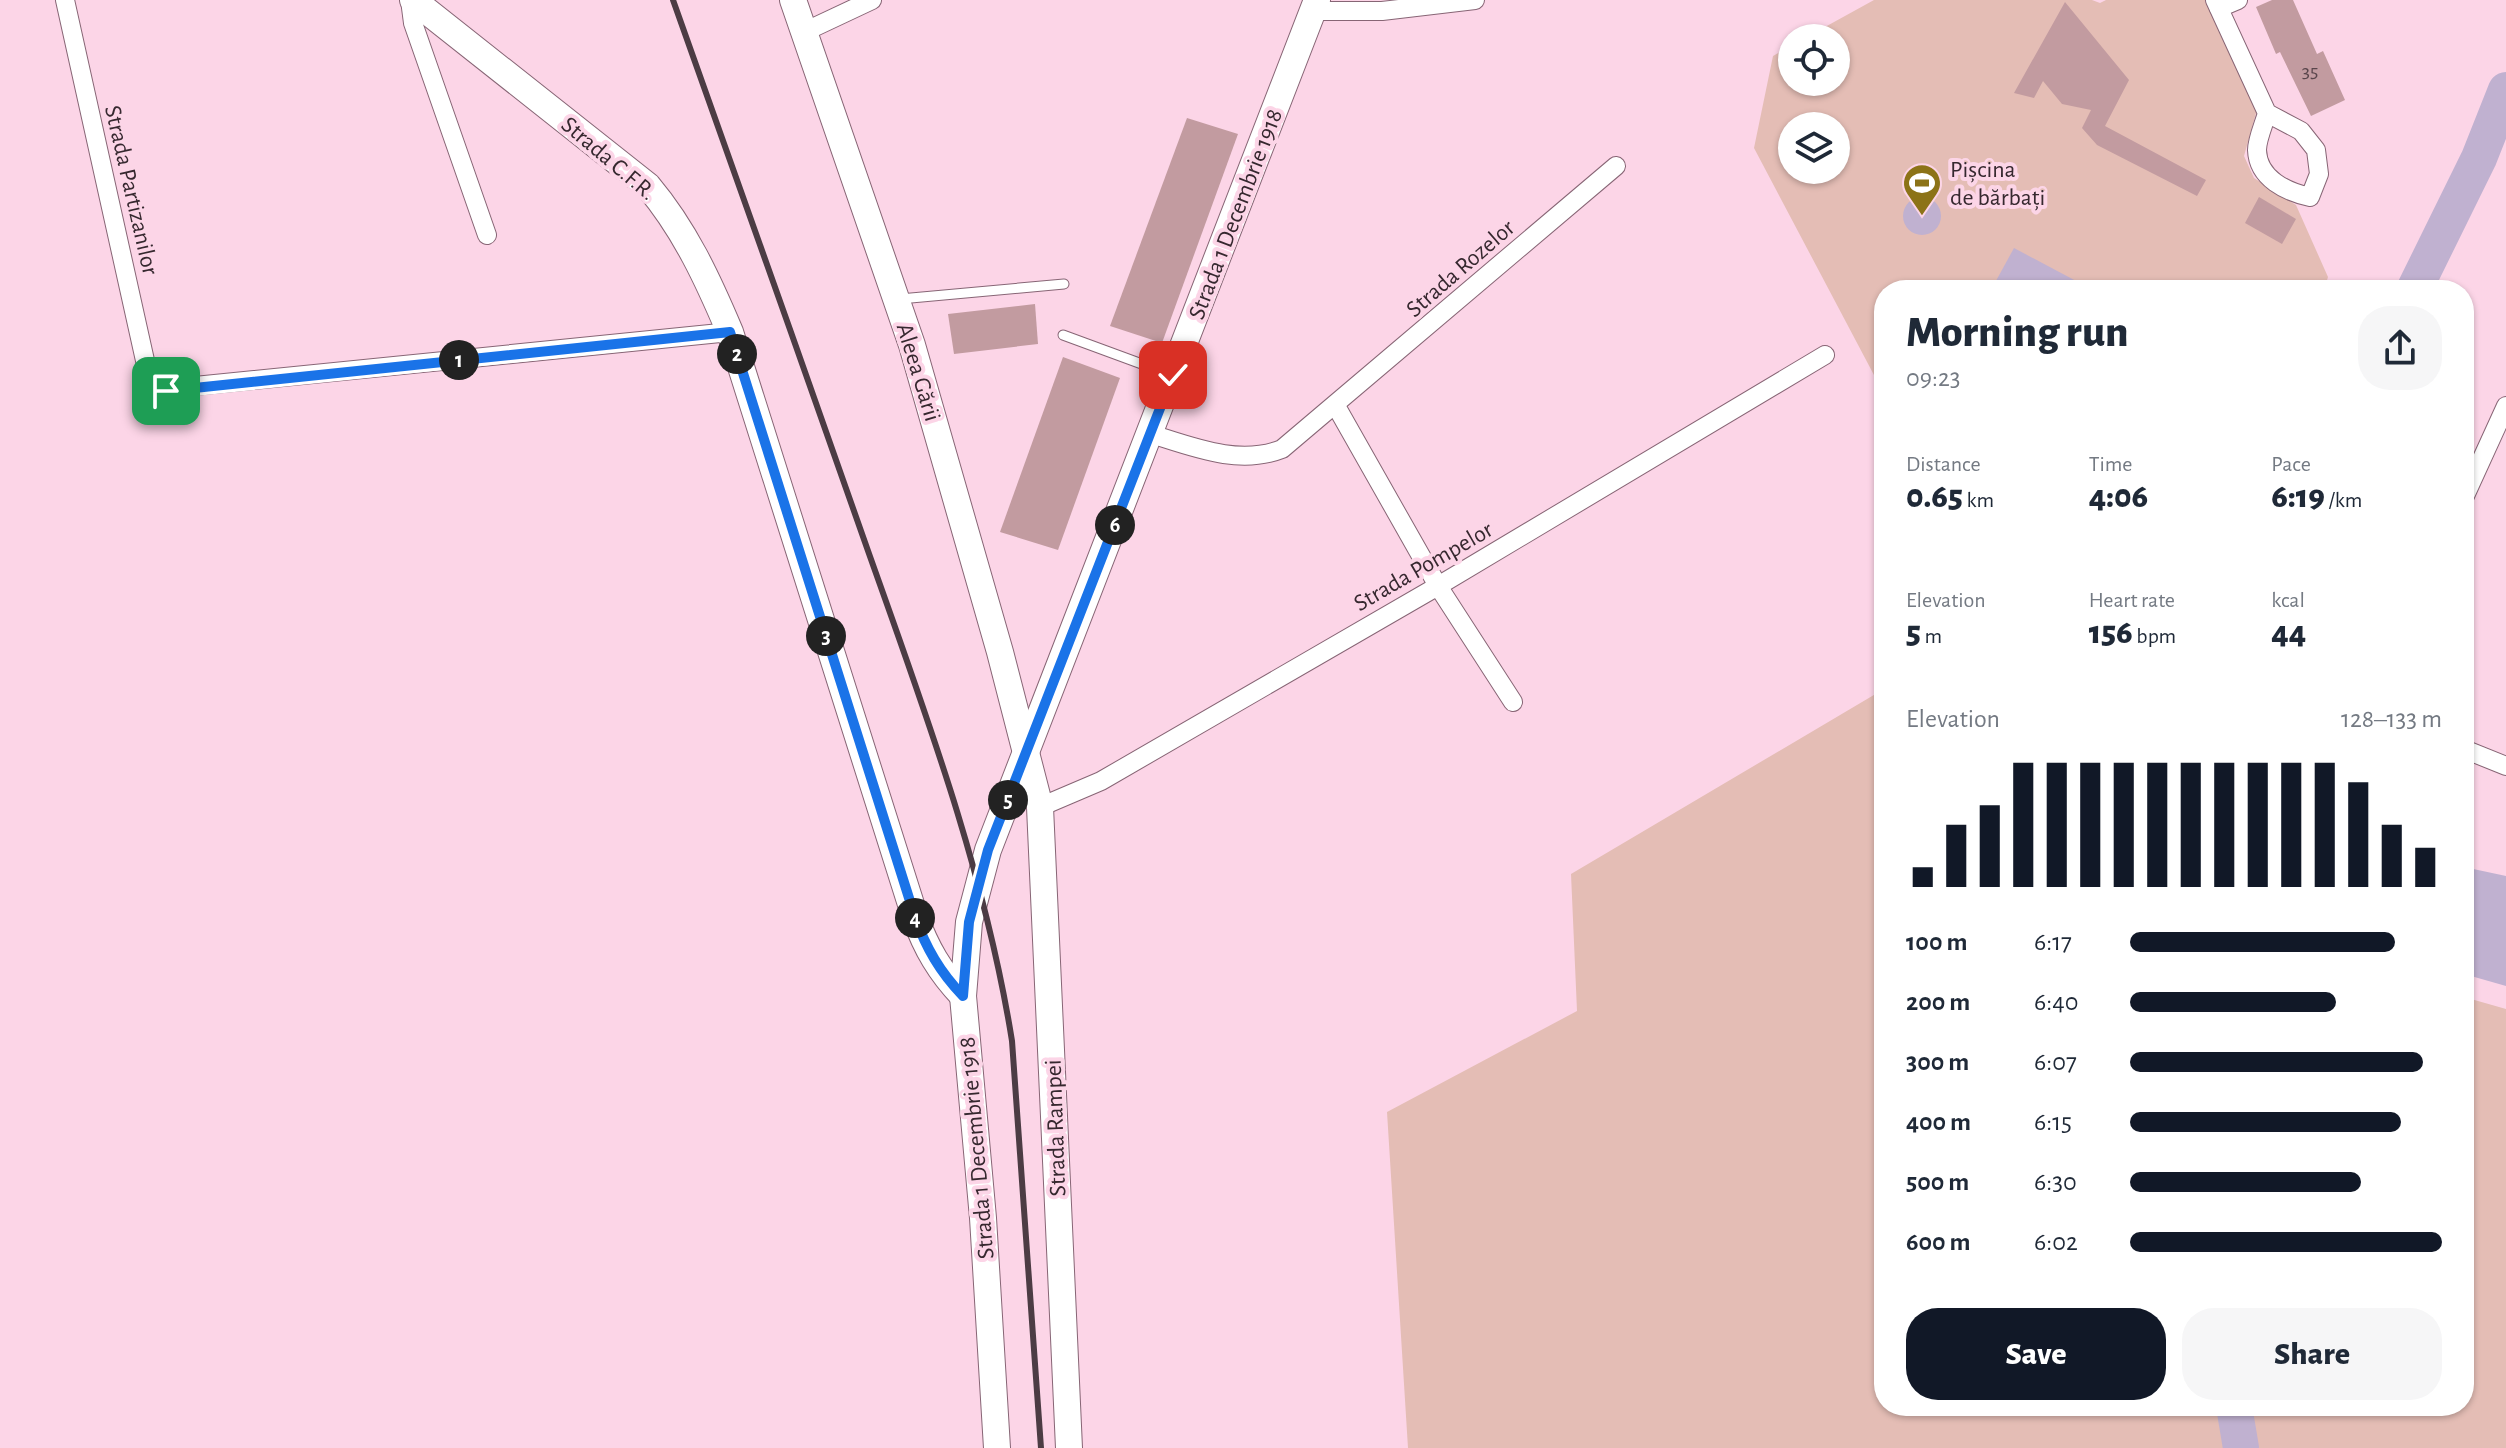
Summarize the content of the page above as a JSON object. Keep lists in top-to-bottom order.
{
  "streets": {
    "street": [
      "Strada C.F.R.",
      "Strada Partizanilor",
      "Strada 1 Decembrie 1918",
      "Strada Rozelor",
      "Aleea Gării",
      "Strada Pompelor",
      "Strada Rampei"
    ]
  },
  "crossings": [
    ["Strada C.F.R.", "Strada Partizanilor"],
    ["Strada C.F.R.", "Strada 1 Decembrie 1918"],
    ["Strada 1 Decembrie 1918", "Strada Rozelor"],
    ["Strada 1 Decembrie 1918", "Aleea Gării"],
    ["Aleea Gării", "Strada Pompelor"],
    ["Aleea Gării", "Strada Rampei"],
    ["Strada Pompelor", "Strada Rampei"]
  ],
  "places": {
    "sports": ["Pișcina de bărbați"]
  },
  "house_numbers": ["35"],
  "page": {
    "heading": ["Morning run", "09:23"],
    "pins": [
      "2",
      "1",
      "6",
      "3",
      "5",
      "4"
    ],
    "stats": [
      ["Distance", "0.65 km"],
      ["Time", "4:06"],
      ["Pace", "6:19 /km"],
      ["Elevation", "5 m"],
      ["Heart rate", "156 bpm"],
      ["kcal", "44"]
    ],
    "chart": ["Elevation", "128–133 m"],
    "list": [
      {
        "name": "100 m",
        "note": "6:17"
      },
      {
        "name": "200 m",
        "note": "6:40"
      },
      {
        "name": "300 m",
        "note": "6:07"
      },
      {
        "name": "400 m",
        "note": "6:15"
      },
      {
        "name": "500 m",
        "note": "6:30"
      },
      {
        "name": "600 m",
        "note": "6:02"
      }
    ],
    "buttons": ["Save", "Share"]
  }
}
